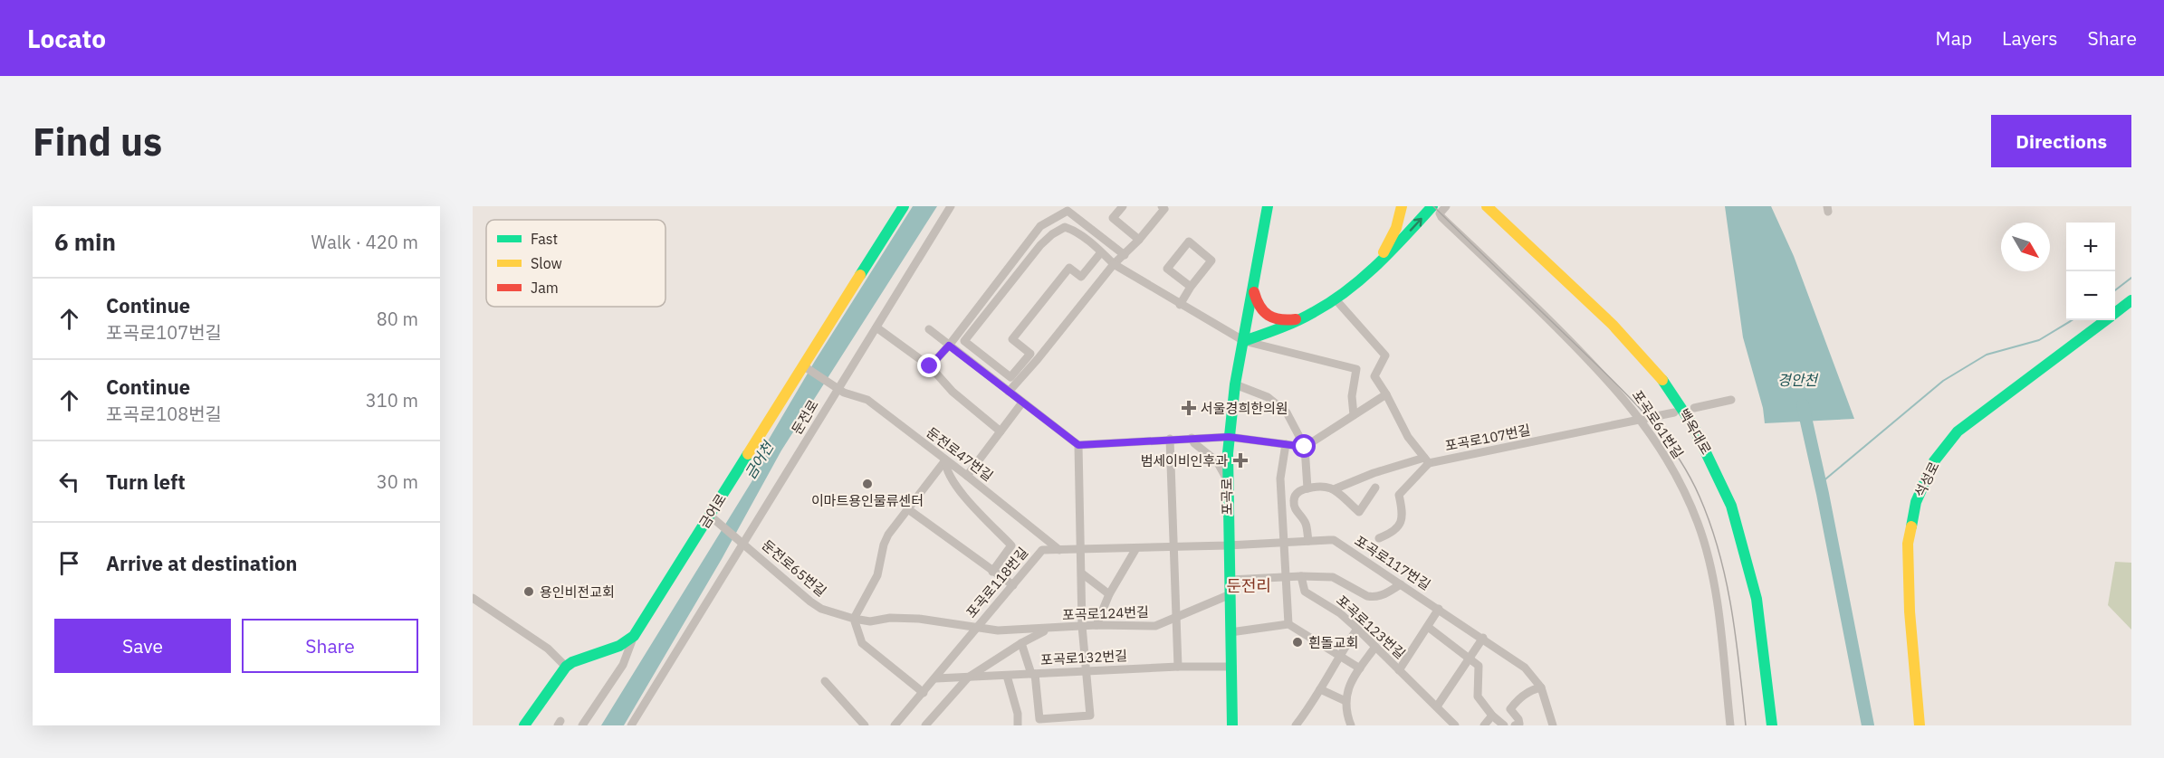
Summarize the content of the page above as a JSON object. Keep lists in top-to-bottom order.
{
  "streets": {
    "street": [
      "둔전로",
      "포곡로61번길",
      "백옥대로",
      "포곡로107번길",
      "둔전로47번길",
      "석성로",
      "포곡로",
      "금어로",
      "포곡로117번길",
      "둔전로65번길",
      "포곡로118번길",
      "포곡로124번길",
      "포곡로123번길",
      "포곡로132번길"
    ]
  },
  "crossings": [
    ["둔전로", "둔전로47번길"],
    ["둔전로", "둔전로65번길"],
    ["포곡로61번길", "포곡로107번길"],
    ["둔전로47번길", "금어로"],
    ["둔전로47번길", "포곡로118번길"],
    ["포곡로", "포곡로117번길"],
    ["포곡로", "포곡로118번길"],
    ["포곡로", "포곡로124번길"],
    ["포곡로", "포곡로132번길"],
    ["금어로", "둔전로65번길"],
    ["포곡로117번길", "포곡로118번길"],
    ["둔전로65번길", "포곡로118번길"],
    ["둔전로65번길", "포곡로124번길"],
    ["포곡로118번길", "포곡로124번길"],
    ["포곡로118번길", "포곡로132번길"]
  ],
  "districts": ["둔전리"],
  "water": ["경안천", "금어천"],
  "places": {
    "health": ["서울경희한의원", "범세이비인후과"],
    "other": ["이마트용인물류센터", "용인비전교회", "흰돌교회"]
  },
  "legend": ["Fast", "Slow", "Jam"],
  "north": "bottom right",
  "page": {
    "header": "Locato",
    "nav": ["Map", "Layers", "Share"],
    "buttons": [
      "Directions",
      ["Save", "Share"]
    ],
    "title": "Find us",
    "heading": ["6 min", "Walk · 420 m"],
    "map_buttons": ["+", "−"],
    "list": [
      ["Continue", "포곡로107번길", "80 m"],
      ["Continue", "포곡로108번길", "310 m"],
      ["Turn left", "30 m"],
      "Arrive at destination"
    ]
  }
}
